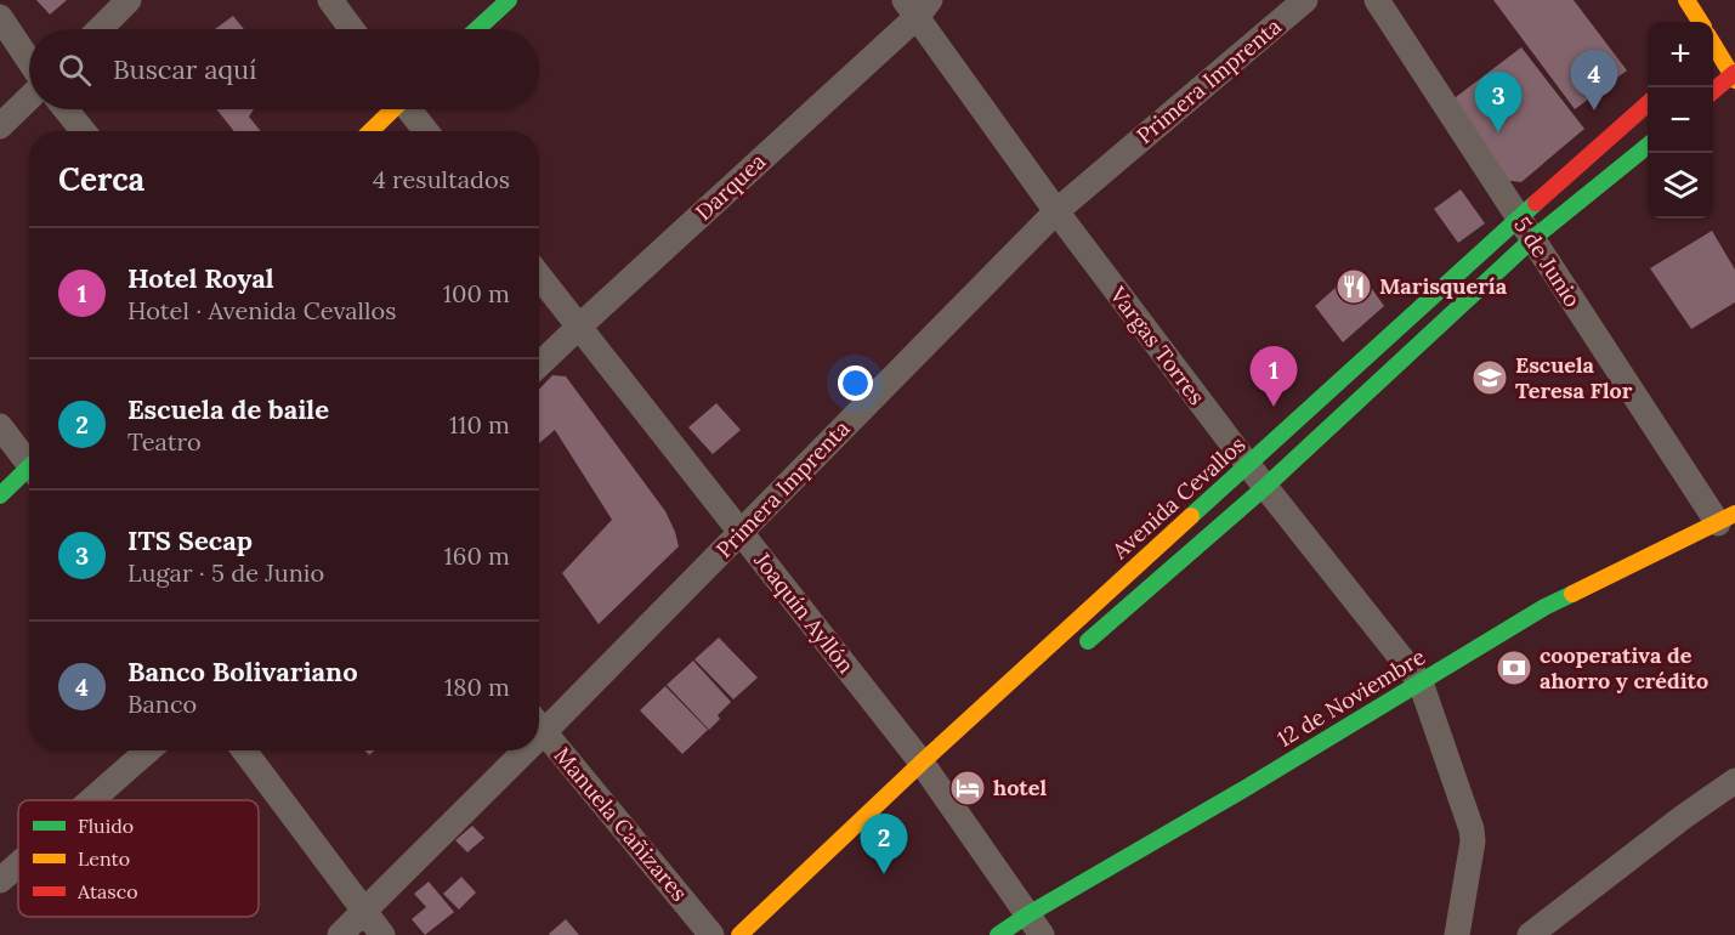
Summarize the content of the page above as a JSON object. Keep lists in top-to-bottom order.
{
  "streets": {
    "main road": ["Avenida Cevallos", "12 de Noviembre"],
    "street": [
      "Primera Imprenta",
      "Darquea",
      "5 de Junio",
      "Vargas Torres",
      "Joaquín Ayllón",
      "Manuela Cañizares"
    ]
  },
  "crossings": [
    ["Primera Imprenta", "Vargas Torres"],
    ["Primera Imprenta", "Joaquín Ayllón"],
    ["Darquea", "Vargas Torres"],
    ["Darquea", "Joaquín Ayllón"],
    ["5 de Junio", "Avenida Cevallos"],
    ["5 de Junio", "12 de Noviembre"],
    ["Vargas Torres", "Avenida Cevallos"],
    ["Vargas Torres", "12 de Noviembre"],
    ["Avenida Cevallos", "Joaquín Ayllón"],
    ["Joaquín Ayllón", "12 de Noviembre"]
  ],
  "places": {
    "restaurant": ["Marisquería"],
    "school or university": ["Escuela Teresa Flor"],
    "bank": ["cooperativa de ahorro y crédito"],
    "hotel": ["hotel"]
  },
  "legend": ["Fluido", "Lento", "Atasco"],
  "page": {
    "map_buttons": ["+", "−"],
    "search": "Buscar aquí",
    "pins": [
      "4",
      "3",
      "1",
      "2"
    ],
    "heading": ["Cerca", "4 resultados"],
    "list": [
      {
        "mark": "1",
        "name": "Hotel Royal",
        "note": "Hotel · Avenida Cevallos",
        "value": "100 m"
      },
      {
        "mark": "2",
        "name": "Escuela de baile",
        "note": "Teatro",
        "value": "110 m"
      },
      {
        "mark": "3",
        "name": "ITS Secap",
        "note": "Lugar · 5 de Junio",
        "value": "160 m"
      },
      {
        "mark": "4",
        "name": "Banco Bolivariano",
        "note": "Banco",
        "value": "180 m"
      }
    ]
  }
}
